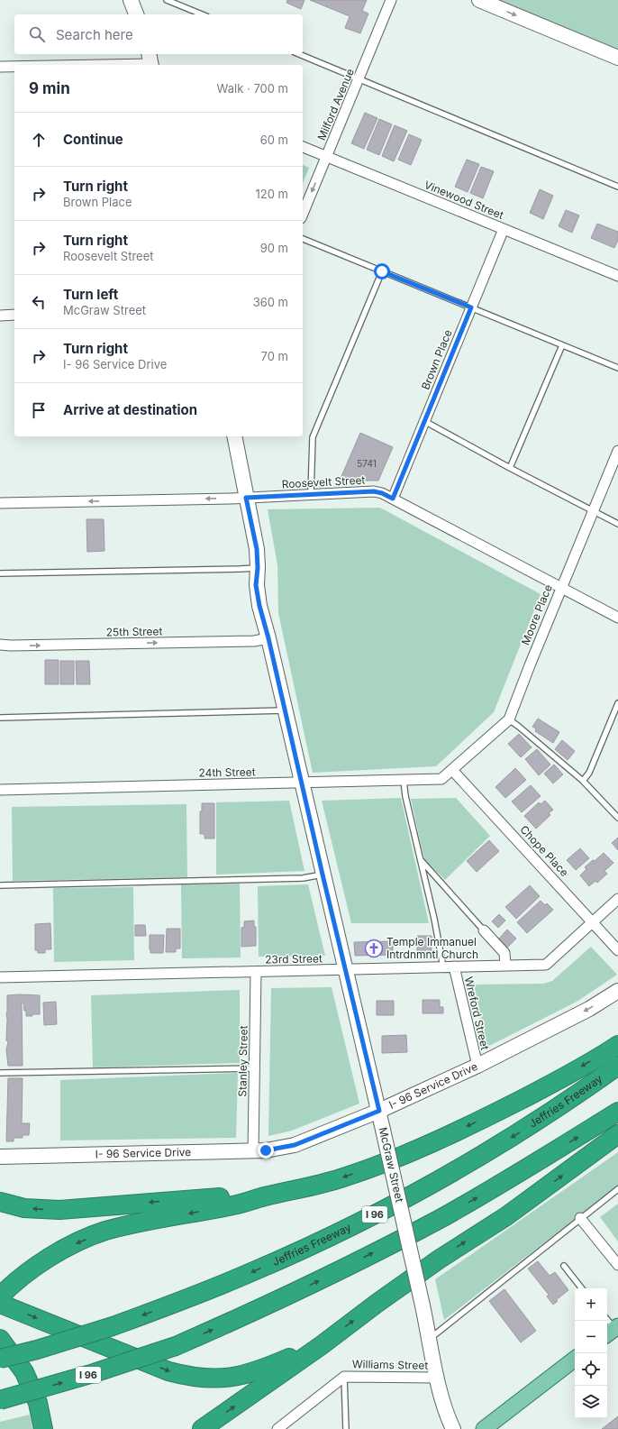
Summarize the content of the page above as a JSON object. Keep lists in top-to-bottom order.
{
  "streets": {
    "highway": ["Jeffries Freeway", "I 96"],
    "street": [
      "Milford Avenue",
      "Vinewood Street",
      "Brown Place",
      "Roosevelt Street",
      "Moore Place",
      "25th Street",
      "24th Street",
      "Chope Place",
      "23rd Street",
      "Wreford Street",
      "Stanley Street",
      "I- 96 Service Drive",
      "McGraw Street",
      "Williams Street"
    ]
  },
  "crossings": [
    ["Milford Avenue", "Vinewood Street"],
    ["Vinewood Street", "Brown Place"],
    ["Brown Place", "Roosevelt Street"],
    ["Roosevelt Street", "Moore Place"],
    ["Roosevelt Street", "McGraw Street"],
    ["Moore Place", "24th Street"],
    ["Moore Place", "Chope Place"],
    ["25th Street", "McGraw Street"],
    ["24th Street", "Chope Place"],
    ["24th Street", "McGraw Street"],
    ["Chope Place", "23rd Street"],
    ["23rd Street", "Wreford Street"],
    ["23rd Street", "Stanley Street"],
    ["23rd Street", "McGraw Street"],
    ["Wreford Street", "I- 96 Service Drive"],
    ["Stanley Street", "I- 96 Service Drive"],
    ["I- 96 Service Drive", "McGraw Street"],
    ["McGraw Street", "Williams Street"]
  ],
  "one_way": ["Roosevelt Street", "25th Street"],
  "places": {
    "church": ["Temple Immanuel Intrdnmntl Church"]
  },
  "house_numbers": ["5741"],
  "page": {
    "search": "Search here",
    "heading": ["9 min", "Walk · 700 m"],
    "list": [
      ["Continue", "60 m"],
      ["Turn right", "Brown Place", "120 m"],
      ["Turn right", "Roosevelt Street", "90 m"],
      ["Turn left", "McGraw Street", "360 m"],
      ["Turn right", "I- 96 Service Drive", "70 m"],
      "Arrive at destination"
    ],
    "map_buttons": ["+", "−"]
  }
}
